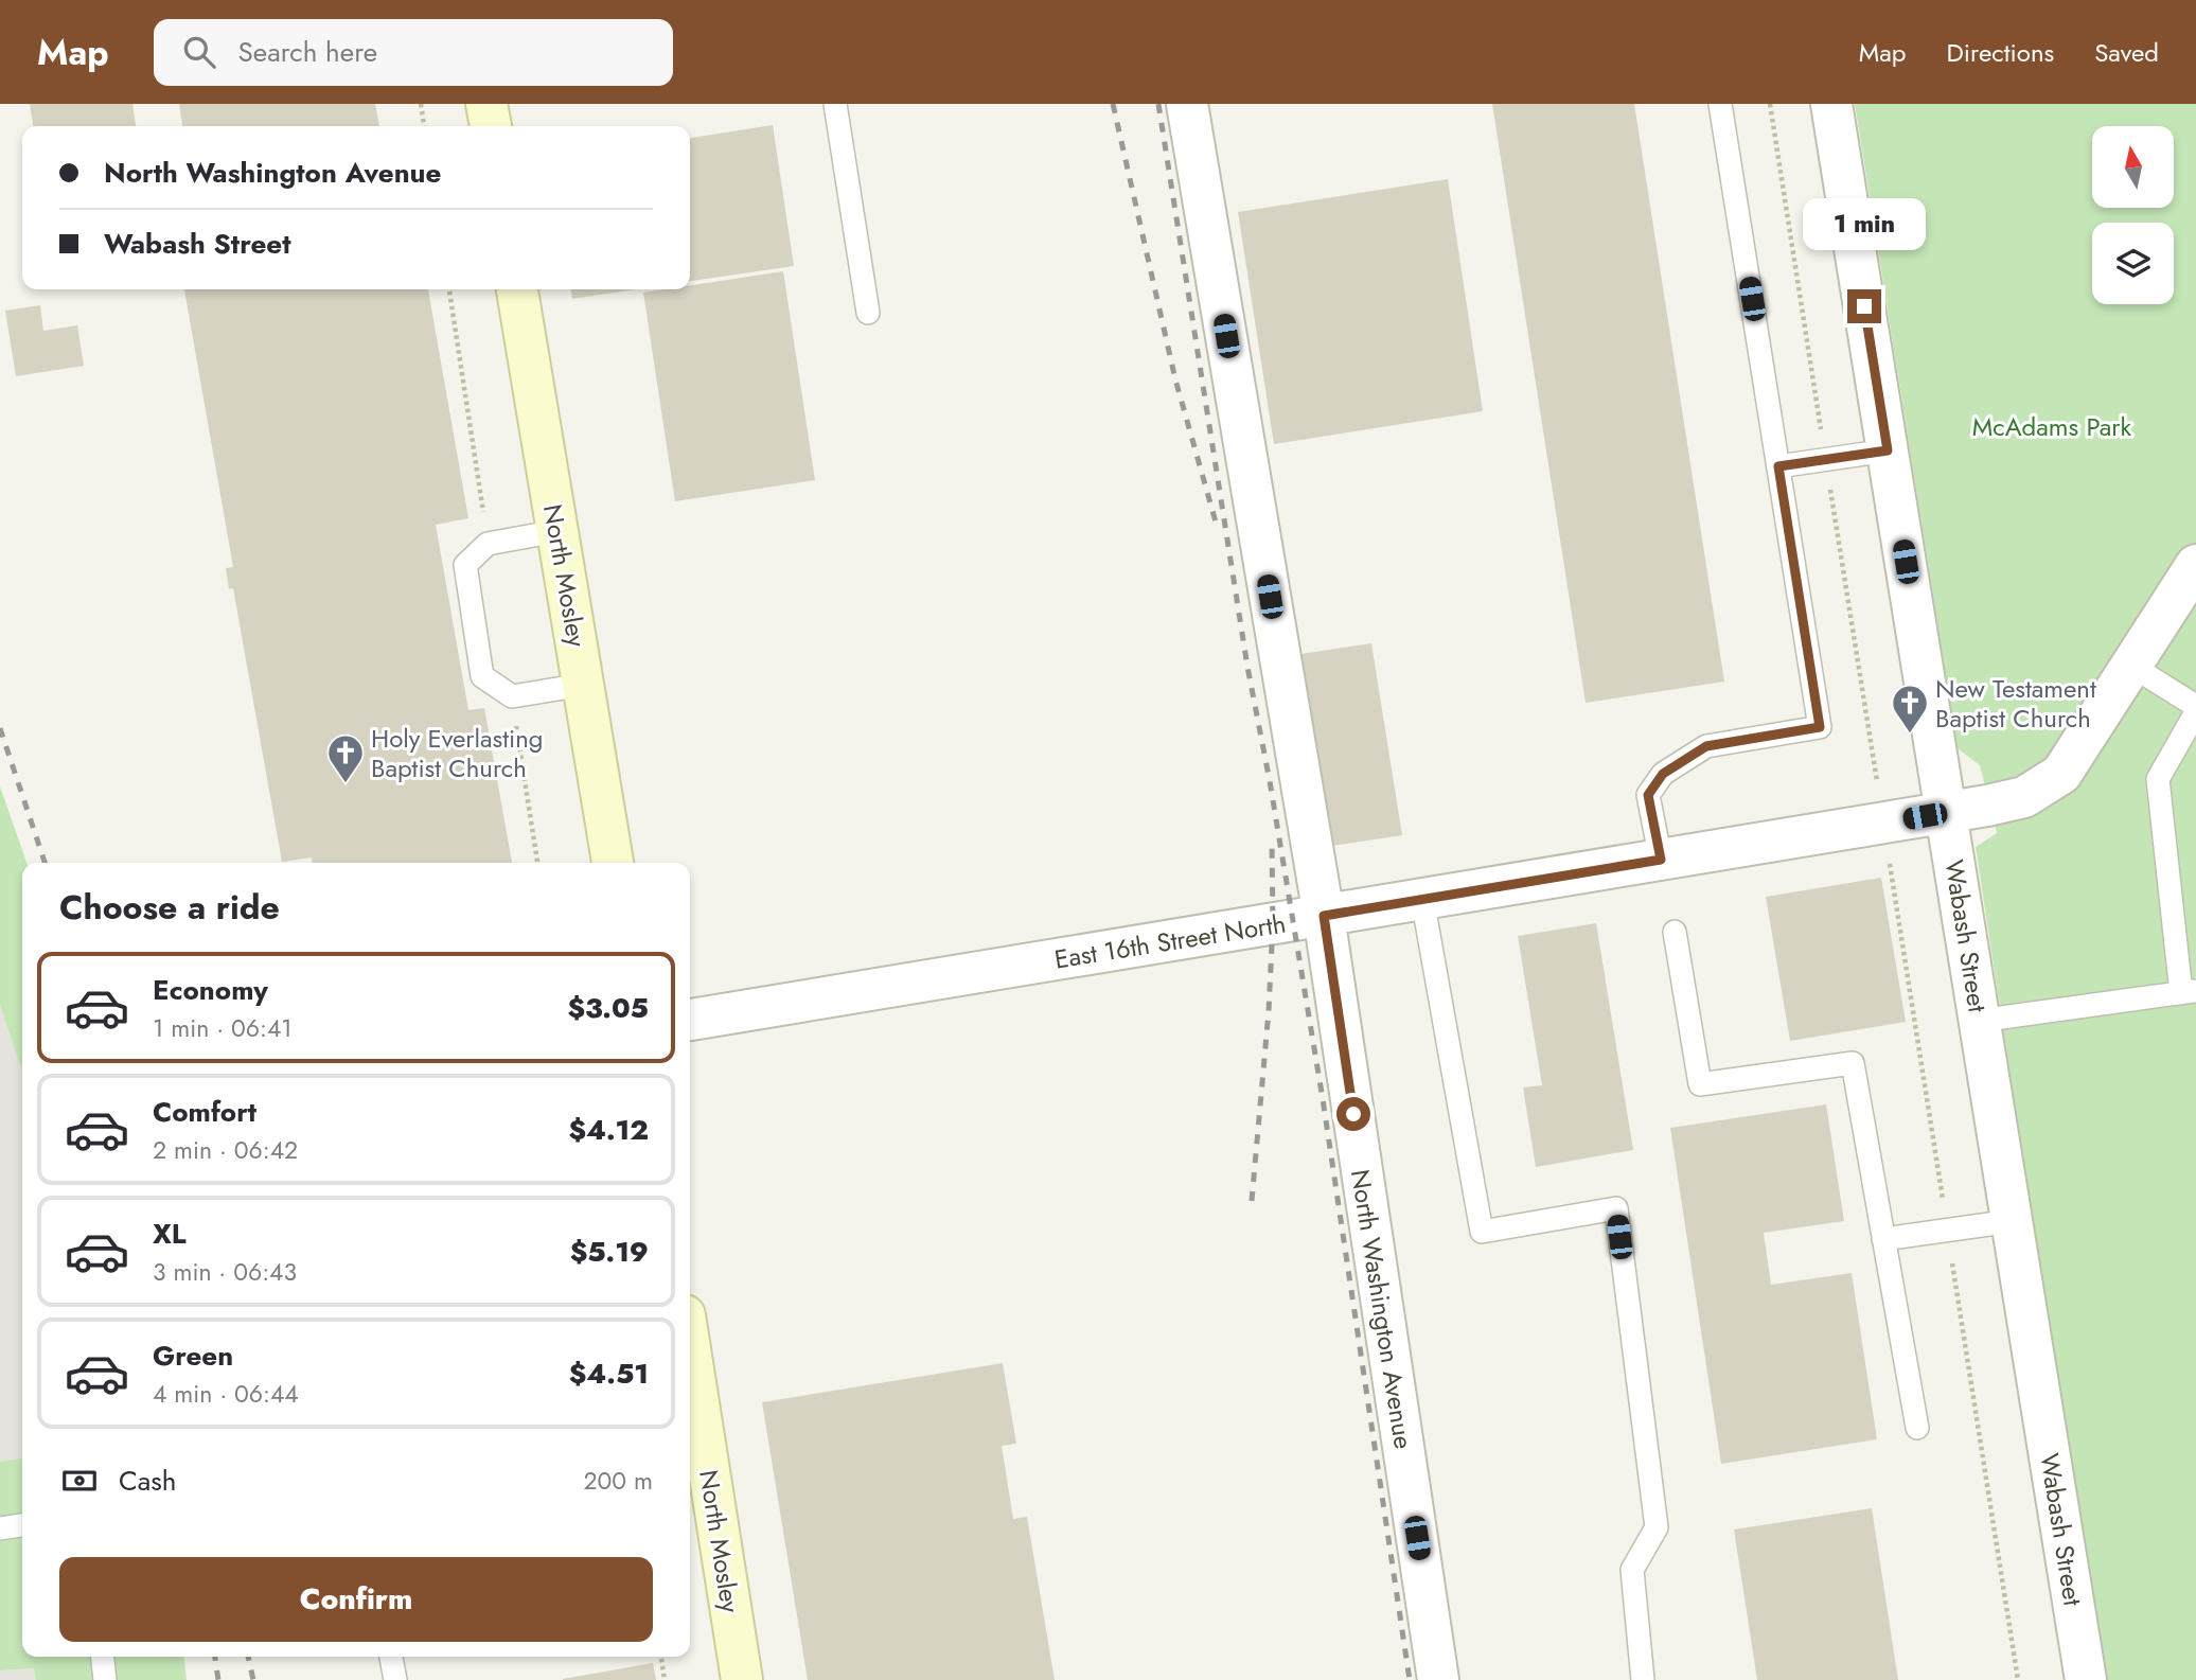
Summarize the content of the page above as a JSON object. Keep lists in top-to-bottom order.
{
  "streets": {
    "street": [
      "North Mosley",
      "Wabash Street",
      "East 16th Street North",
      "North Washington Avenue"
    ]
  },
  "crossings": [
    ["Wabash Street", "East 16th Street North"],
    ["East 16th Street North", "North Washington Avenue"]
  ],
  "parks": ["McAdams Park"],
  "places": {
    "church": ["New Testament Baptist Church", "Holy Everlasting Baptist Church"]
  },
  "north": "top",
  "page": {
    "header": "Map",
    "search": "Search here",
    "nav": ["Map", "Directions", "Saved"],
    "banner": ["North Washington Avenue", "Wabash Street"],
    "bubble": "1 min",
    "heading": "Choose a ride",
    "list": [
      {
        "name": "Economy",
        "note": "1 min · 06:41",
        "value": "$3.05"
      },
      {
        "name": "Comfort",
        "note": "2 min · 06:42",
        "value": "$4.12"
      },
      {
        "name": "XL",
        "note": "3 min · 06:43",
        "value": "$5.19"
      },
      {
        "name": "Green",
        "note": "4 min · 06:44",
        "value": "$4.51"
      }
    ],
    "pay": ["Cash", "200 m"],
    "buttons": "Confirm"
  }
}
